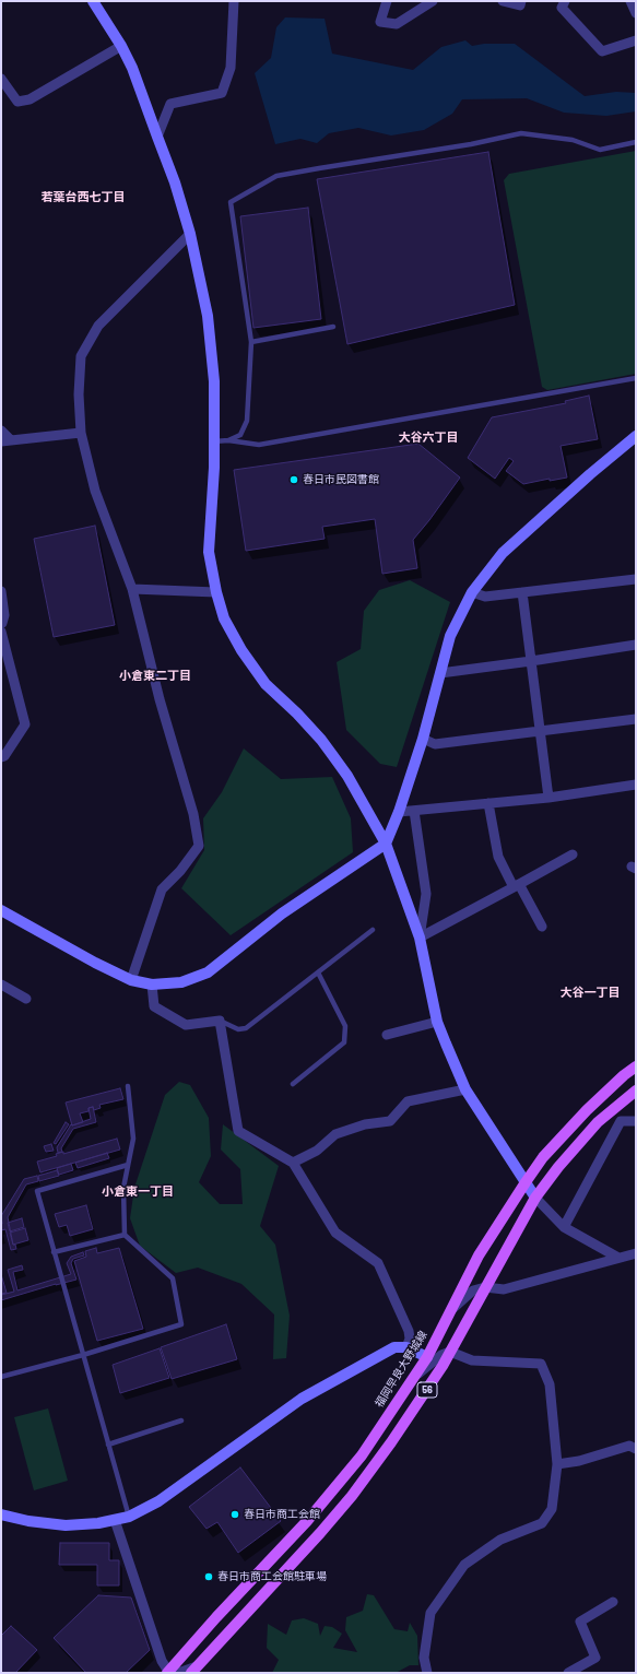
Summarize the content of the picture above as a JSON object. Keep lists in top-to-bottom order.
{
  "streets": {
    "main road": ["福岡早良大野城線", "56"]
  },
  "districts": [
    "若葉台西七丁目",
    "大谷六丁目",
    "小倉東二丁目",
    "大谷一丁目",
    "小倉東一丁目"
  ],
  "places": ["春日市民図書館", "春日市商工会館", "春日市商工会館駐車場"]
}
